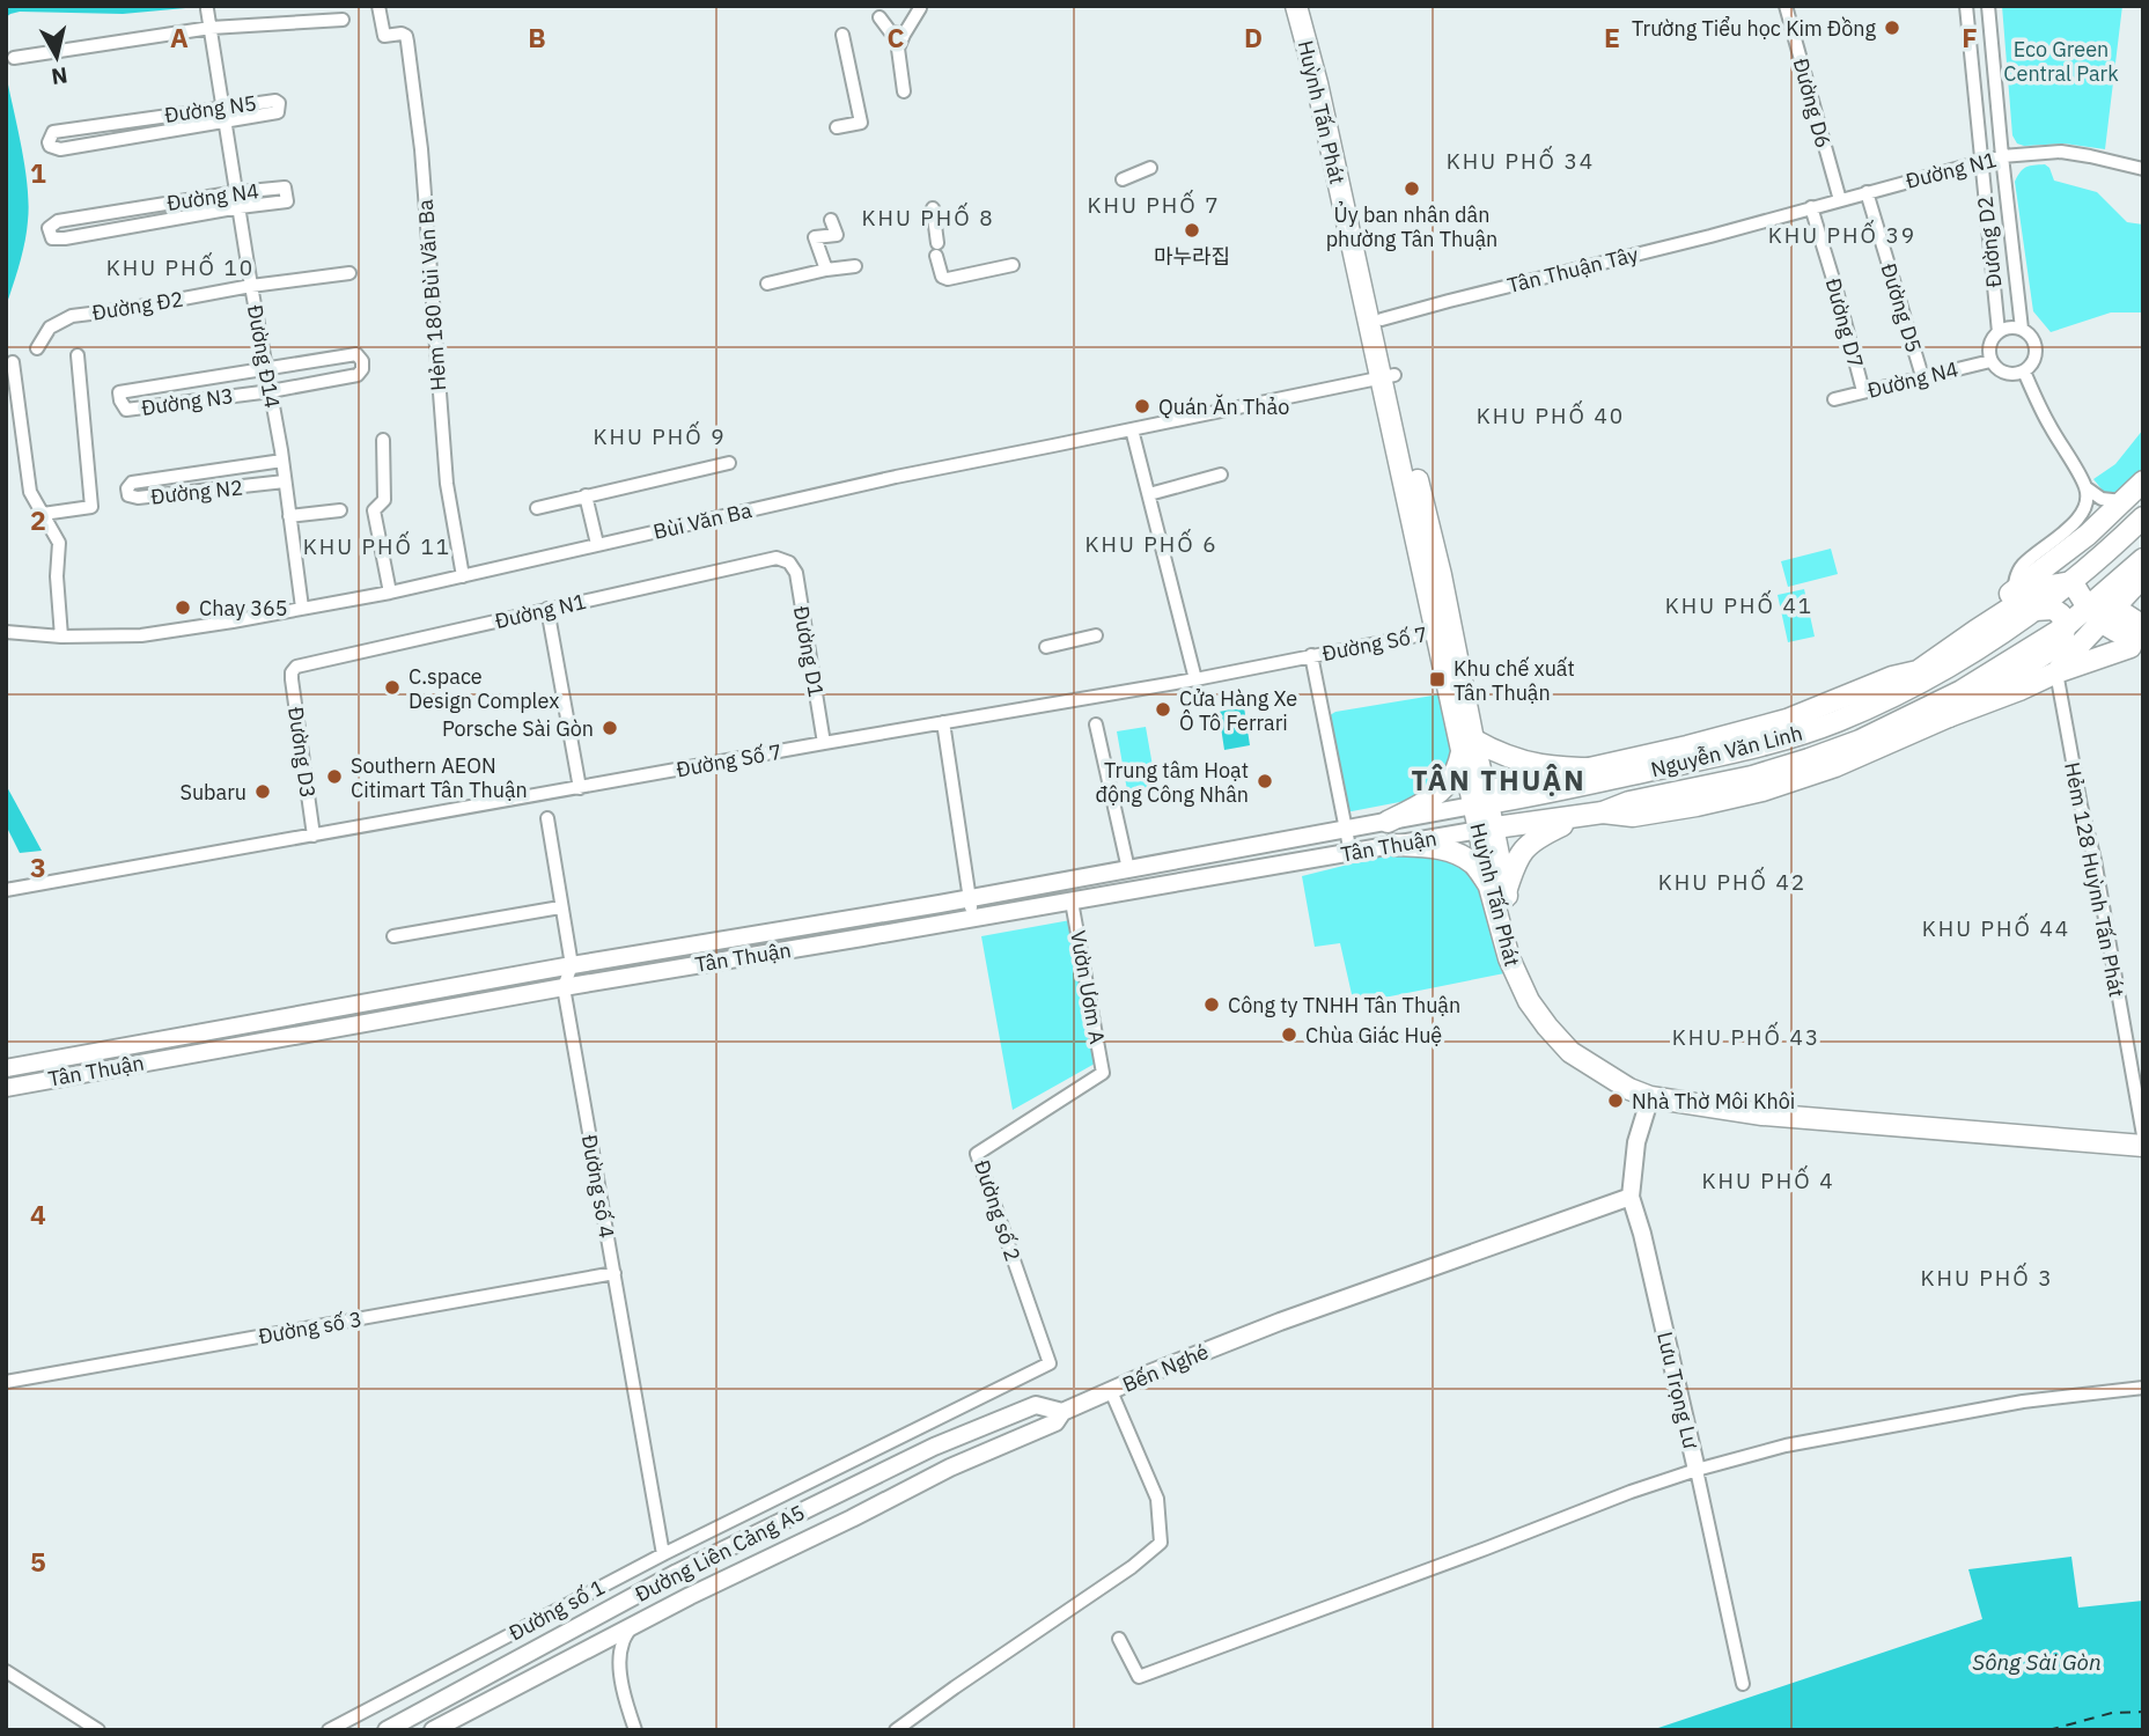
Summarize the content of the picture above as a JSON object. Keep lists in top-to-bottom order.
{
  "streets": {
    "main road": ["Huỳnh Tấn Phát", "Nguyễn Văn Linh"],
    "street": [
      "Đường D6",
      "Đường N5",
      "Đường N1",
      "Đường N4",
      "Đường D2",
      "Tân Thuận Tây",
      "Hẻm 180 Bùi Văn Ba",
      "Đường Đ2",
      "Đường D5",
      "Đường D7",
      "Đường Đ14",
      "Đường N3",
      "Đường N2",
      "Bùi Văn Ba",
      "Đường Số 7",
      "Đường D1",
      "Đường D3",
      "Tân Thuận",
      "Hẻm 128 Huỳnh Tấn Phát",
      "Vườn Ươm A",
      "Đường số 4",
      "Đường số 2",
      "Đường số 3",
      "Bến Nghé",
      "Lưu Trọng Lư",
      "Đường Liên Cảng A5",
      "Đường số 1"
    ]
  },
  "crossings": [
    ["Đường D6", "Đường N1"],
    ["Đường N5", "Đường Đ14"],
    ["Huỳnh Tấn Phát", "Tân Thuận Tây"],
    ["Huỳnh Tấn Phát", "Bùi Văn Ba"],
    ["Huỳnh Tấn Phát", "Đường Số 7"],
    ["Huỳnh Tấn Phát", "Nguyễn Văn Linh"],
    ["Huỳnh Tấn Phát", "Tân Thuận"],
    ["Huỳnh Tấn Phát", "Hẻm 128 Huỳnh Tấn Phát"],
    ["Huỳnh Tấn Phát", "Lưu Trọng Lư"],
    ["Đường N1", "Đường D2"],
    ["Đường N1", "Tân Thuận Tây"],
    ["Đường N1", "Đường D5"],
    ["Đường N1", "Đường D7"],
    ["Đường N1", "Đường D1"],
    ["Đường N1", "Đường D3"],
    ["Đường N4", "Đường D2"],
    ["Đường N4", "Đường D5"],
    ["Đường N4", "Đường D7"],
    ["Đường N4", "Đường Đ14"],
    ["Hẻm 180 Bùi Văn Ba", "Bùi Văn Ba"],
    ["Đường Đ2", "Đường Đ14"],
    ["Đường Đ14", "Đường N3"],
    ["Đường Đ14", "Đường N2"],
    ["Đường Đ14", "Bùi Văn Ba"],
    ["Đường Số 7", "Đường D1"],
    ["Đường Số 7", "Đường D3"],
    ["Nguyễn Văn Linh", "Tân Thuận"],
    ["Nguyễn Văn Linh", "Hẻm 128 Huỳnh Tấn Phát"],
    ["Tân Thuận", "Vườn Ươm A"],
    ["Tân Thuận", "Đường số 4"],
    ["Vườn Ươm A", "Đường số 2"],
    ["Đường số 4", "Đường số 3"],
    ["Đường số 4", "Đường số 1"],
    ["Đường số 2", "Đường số 1"],
    ["Bến Nghé", "Lưu Trọng Lư"],
    ["Bến Nghé", "Đường Liên Cảng A5"]
  ],
  "districts": [
    "KHU PHỐ 34",
    "KHU PHỐ 7",
    "KHU PHỐ 8",
    "KHU PHỐ 39",
    "KHU PHỐ 10",
    "KHU PHỐ 40",
    "KHU PHỐ 9",
    "KHU PHỐ 6",
    "KHU PHỐ 11",
    "KHU PHỐ 41",
    "TÂN THUẬN",
    "KHU PHỐ 42",
    "KHU PHỐ 44",
    "KHU PHỐ 43",
    "KHU PHỐ 4",
    "KHU PHỐ 3"
  ],
  "water": ["Sông Sài Gòn"],
  "parks": ["Eco Green Central Park"],
  "places": {
    "other": [
      "Trường Tiểu học Kim Đồng",
      "Ủy ban nhân dân phường Tân Thuận",
      "마누라집",
      "Quán Ăn Thảo",
      "Chay 365",
      "C.space Design Complex",
      "Cửa Hàng Xe Ô Tô Ferrari",
      "Porsche Sài Gòn",
      "Southern AEON Citimart Tân Thuận",
      "Trung tâm Hoạt động Công Nhân",
      "Subaru",
      "Công ty TNHH Tân Thuận",
      "Chùa Giác Huệ",
      "Nhà Thờ Môi Khôi"
    ],
    "transit": ["Khu chế xuất Tân Thuận"]
  },
  "north": "bottom",
  "grid": {
    "columns": [
      "A",
      "B",
      "C",
      "D",
      "E",
      "F"
    ],
    "rows": [
      "1",
      "2",
      "3",
      "4",
      "5"
    ]
  }
}
